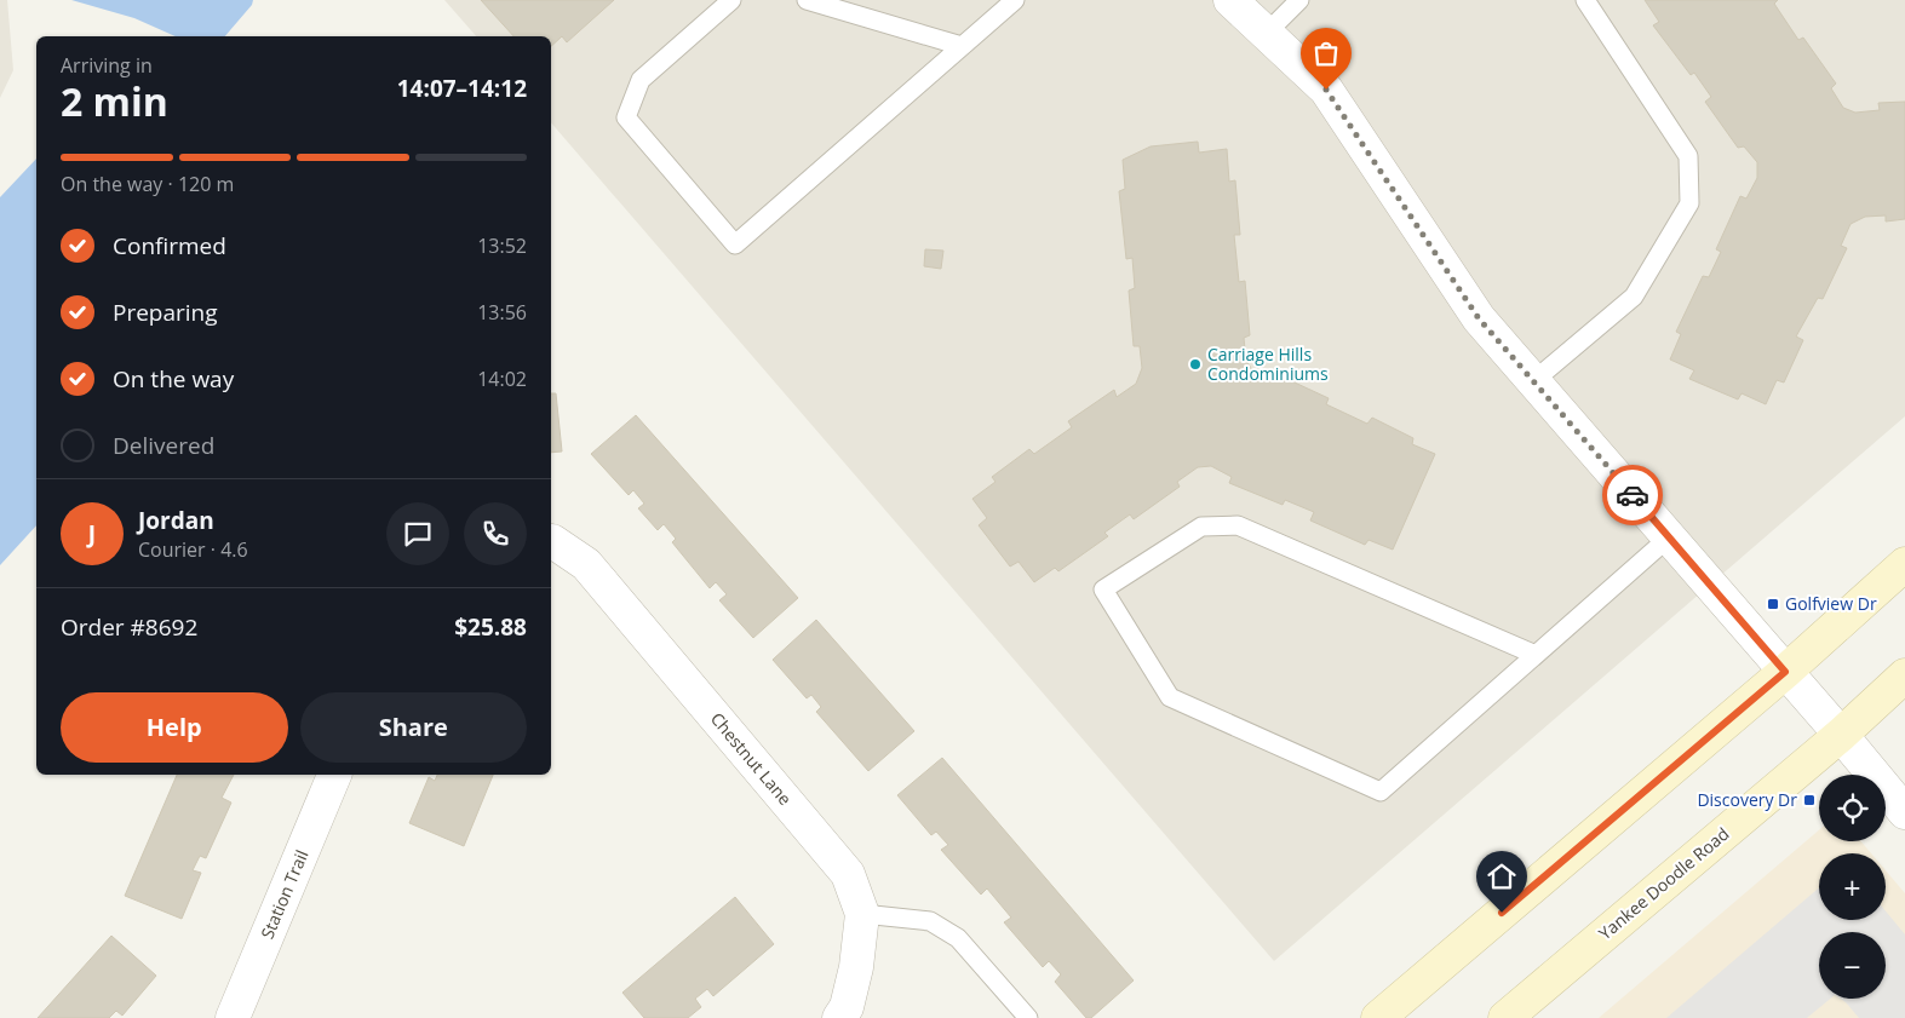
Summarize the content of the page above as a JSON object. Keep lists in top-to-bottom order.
{
  "streets": {
    "main road": ["Yankee Doodle Road"],
    "street": ["Chestnut Lane", "Station Trail"]
  },
  "places": {
    "other": ["Carriage Hills Condominiums"],
    "transit": ["Golfview Dr", "Discovery Dr"]
  },
  "page": {
    "heading": ["2 min", "Arriving in", "14:07–14:12"],
    "panel": [
      "Jordan",
      "Courier · 4.6",
      "Order #8692",
      "$25.88"
    ],
    "bar": "On the way · 120 m",
    "list": [
      ["Confirmed", "13:52"],
      ["Preparing", "13:56"],
      ["On the way", "14:02"],
      "Delivered"
    ],
    "round": "J",
    "buttons": ["Help", "Share"],
    "map_buttons": ["+", "−"]
  }
}
